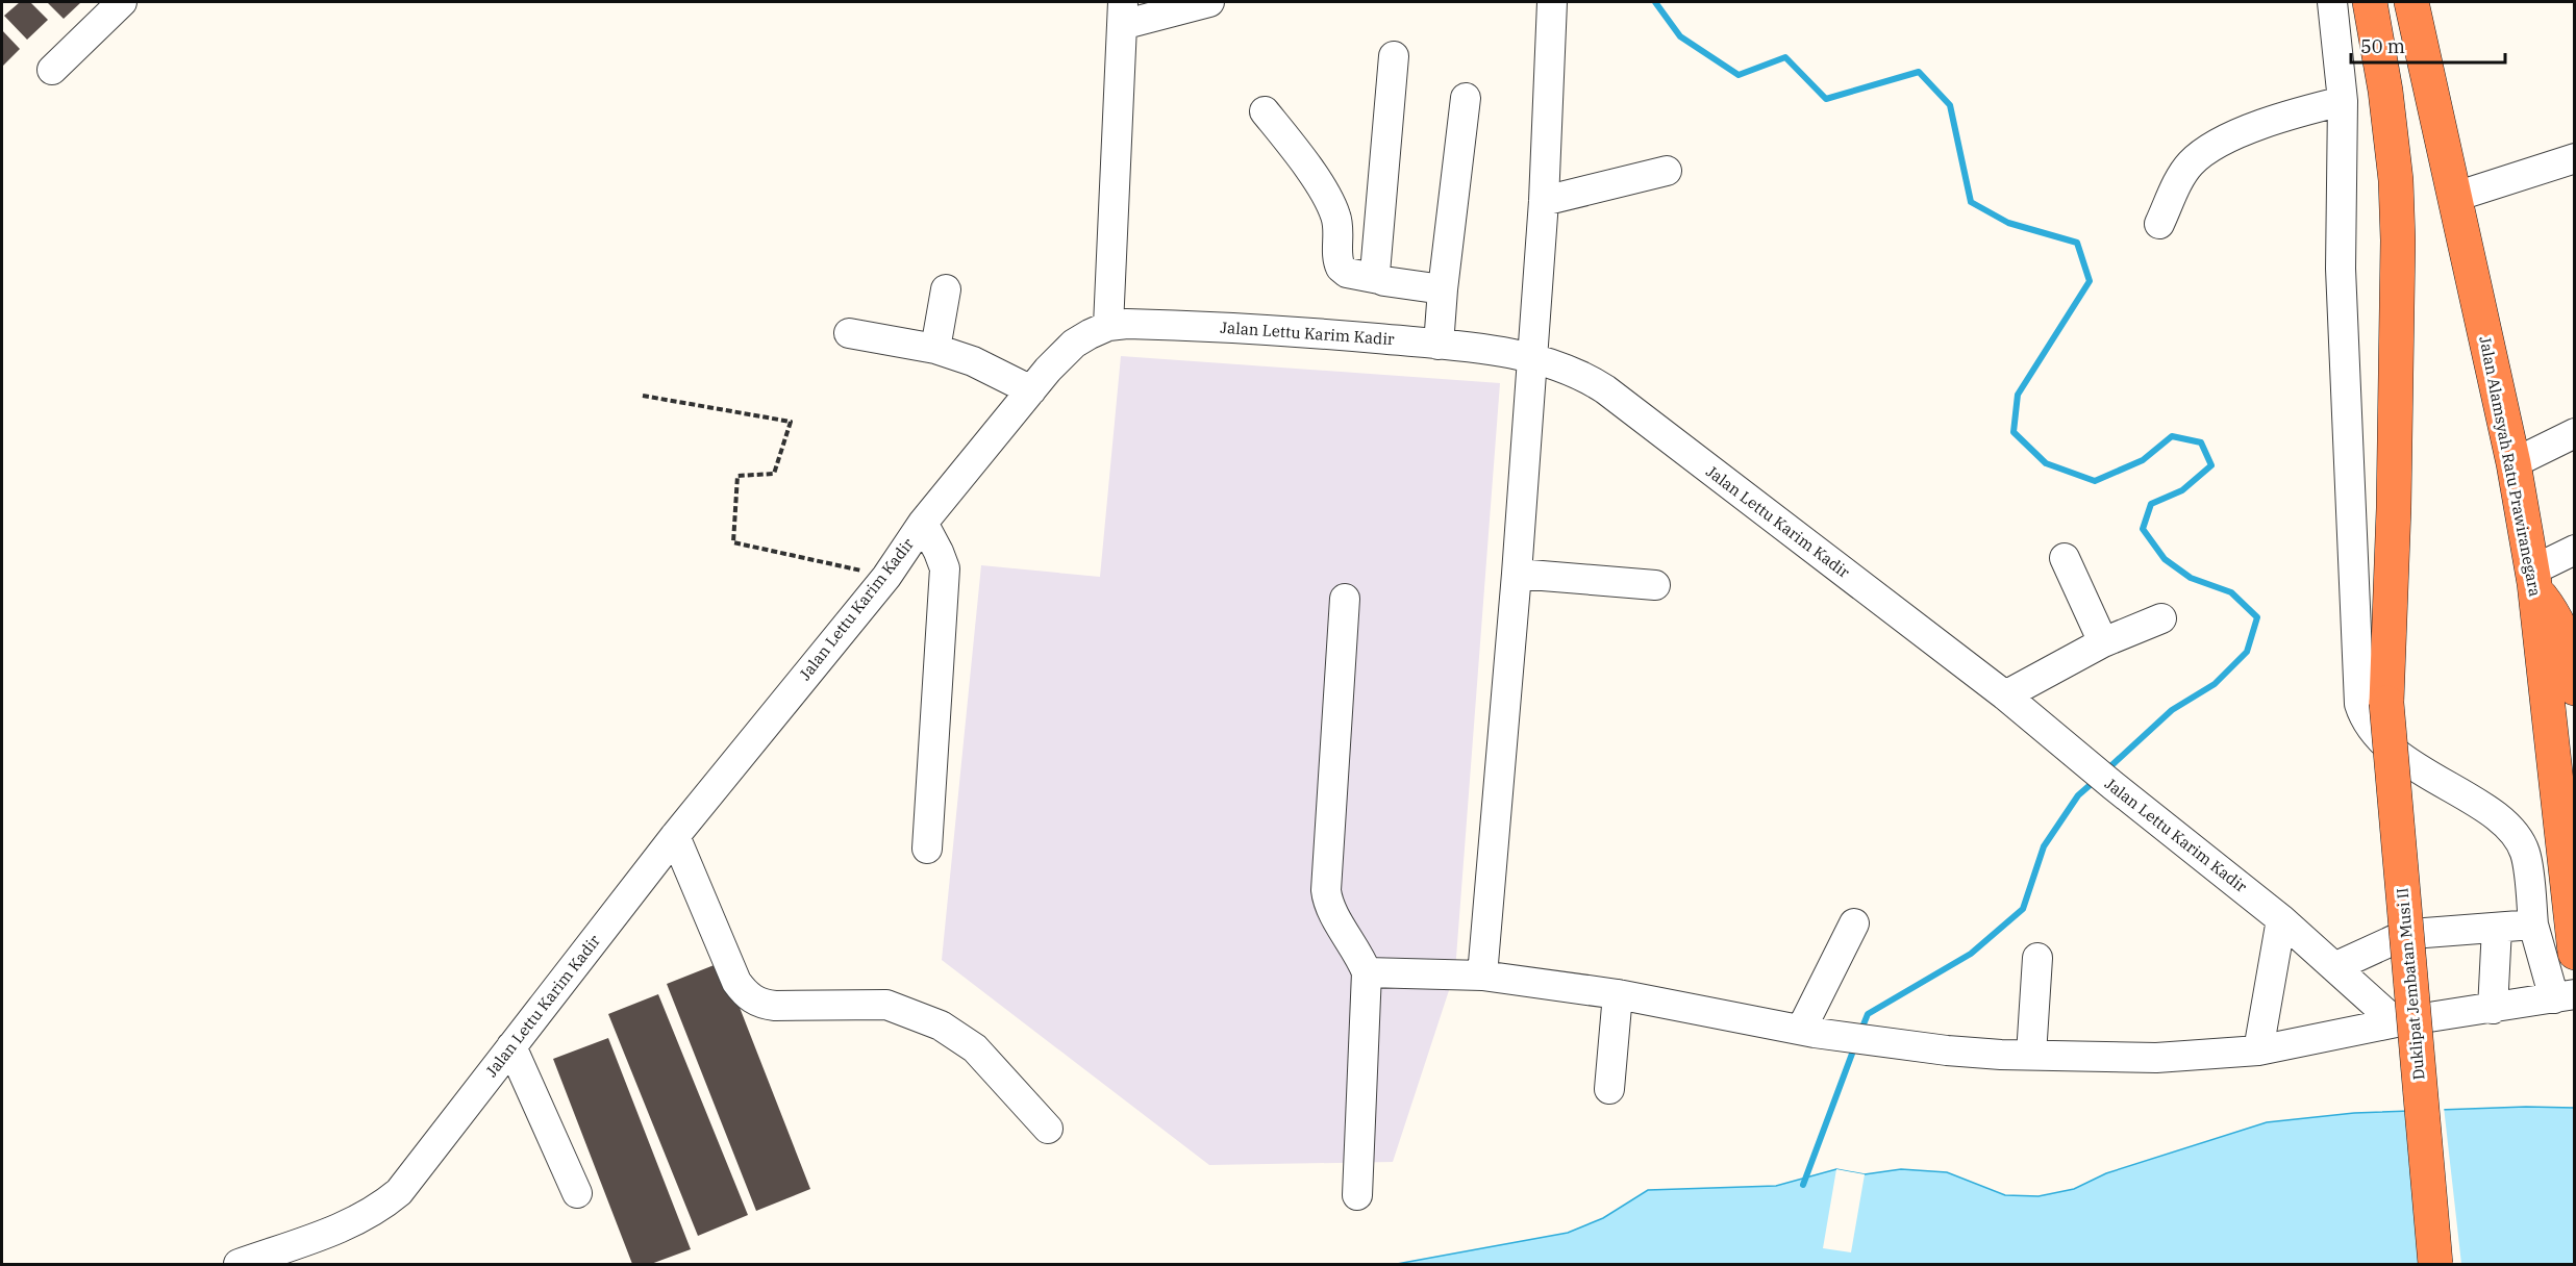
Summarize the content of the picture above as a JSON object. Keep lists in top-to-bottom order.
{
  "streets": {
    "highway": ["Jalan Alamsyah Ratu Prawiranegara", "Duklipat Jembatan Musi II"],
    "street": ["Jalan Lettu Karim Kadir"]
  },
  "scale_bar": "50 m"
}
